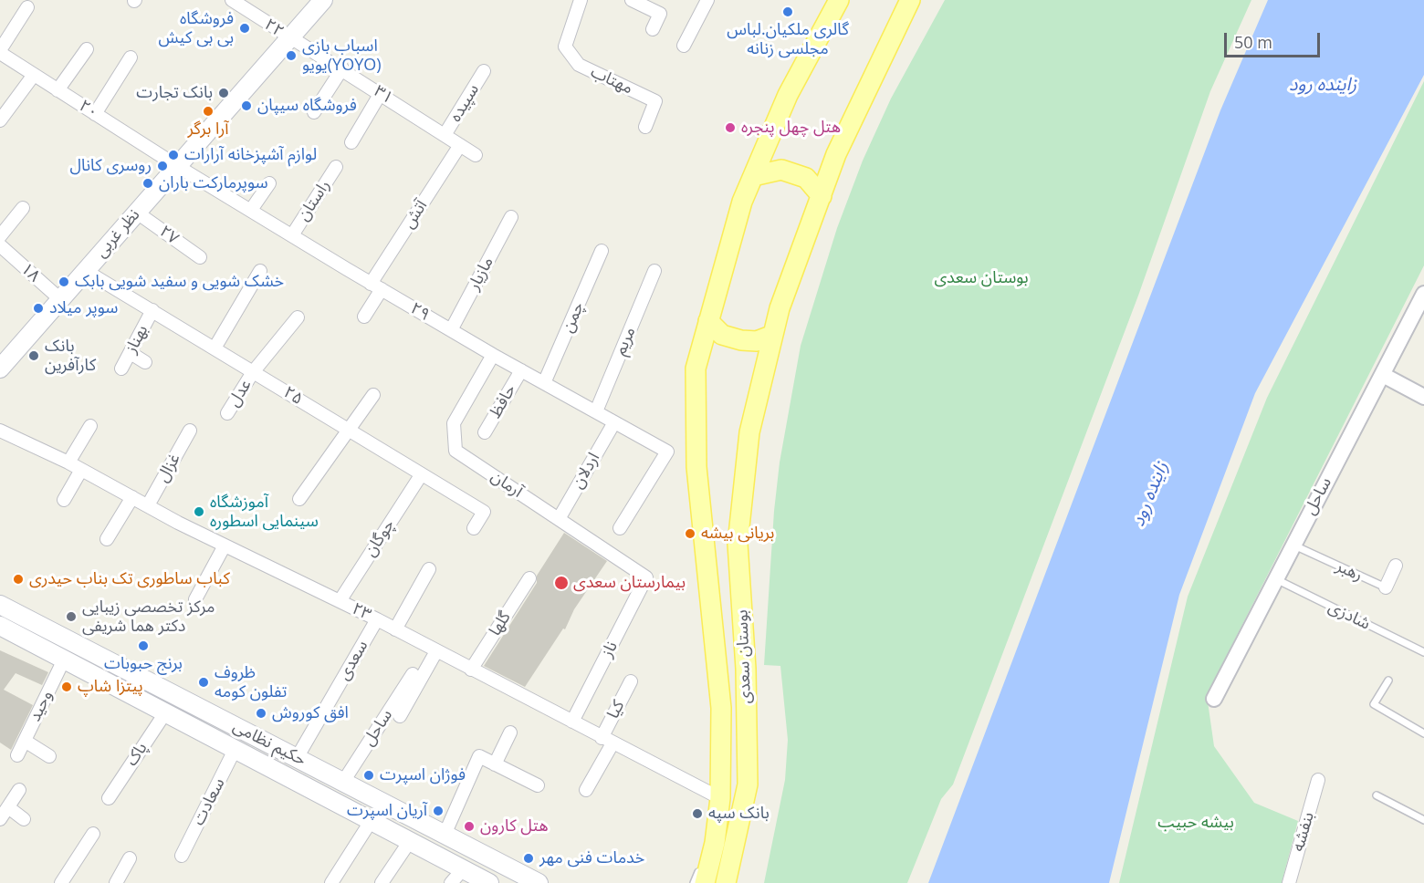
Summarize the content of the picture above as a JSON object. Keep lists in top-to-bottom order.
{
  "streets": {
    "main road": ["نظر غربی", "بوستان سعدی", "حکیم نظامی"],
    "street": [
      "۲۲",
      "مهتاب",
      "۳۱",
      "سپیده",
      "۲۰",
      "راستان",
      "آتش",
      "۲۷",
      "۱۸",
      "مازیار",
      "۲۹",
      "چمن",
      "بهناز",
      "مریم",
      "عدل",
      "۲۵",
      "حافظ",
      "غزال",
      "اردلان",
      "آرمان",
      "ساحل",
      "چوگان",
      "رهبر",
      "۲۳",
      "گلها",
      "ناز",
      "سعدی",
      "وحید",
      "کیا",
      "پاک",
      "سعادت",
      "بنفشه"
    ],
    "lane": ["شادزی"]
  },
  "crossings": [
    ["۲۲", "۳۱"],
    ["۲۲", "نظر غربی"],
    ["۳۱", "سپیده"],
    ["۳۱", "آتش"],
    ["۳۱", "نظر غربی"],
    ["۲۰", "نظر غربی"],
    ["۲۰", "۲۹"],
    ["راستان", "۲۹"],
    ["آتش", "۲۹"],
    ["نظر غربی", "۲۷"],
    ["نظر غربی", "۱۸"],
    ["نظر غربی", "۲۹"],
    ["نظر غربی", "۲۵"],
    ["مازیار", "۲۹"],
    ["۲۹", "چمن"],
    ["۲۹", "مریم"],
    ["۲۹", "حافظ"],
    ["۲۹", "اردلان"],
    ["۲۹", "آرمان"],
    ["بهناز", "۲۵"],
    ["عدل", "۲۵"],
    ["۲۵", "چوگان"],
    ["غزال", "۲۳"],
    ["اردلان", "آرمان"],
    ["آرمان", "ناز"],
    ["ساحل", "رهبر"],
    ["ساحل", "شادزی"],
    ["ساحل", "حکیم نظامی"],
    ["چوگان", "۲۳"],
    ["۲۳", "گلها"],
    ["۲۳", "ناز"],
    ["۲۳", "بوستان سعدی"],
    ["۲۳", "سعدی"],
    ["۲۳", "کیا"],
    ["سعدی", "حکیم نظامی"],
    ["وحید", "حکیم نظامی"],
    ["حکیم نظامی", "پاک"],
    ["حکیم نظامی", "سعادت"]
  ],
  "water": ["زاینده رود"],
  "parks": ["بوستان سعدی", "بیشه حبیب"],
  "places": [
    "گالری ملکیان.لباس مجلسی زنانه",
    "فروشگاه بی بی کیش",
    "اسباب بازی یویو(YOYO)",
    "بانک تجارت",
    "فروشگاه سیپان",
    "آرا برگر",
    "هتل چهل پنجره",
    "لوازم آشپزخانه آرارات",
    "روسری کانال",
    "سوپرمارکت باران",
    "خشک شویی و سفید شویی بابک",
    "سوپر میلاد",
    "بانک کارآفرین",
    "آموزشگاه سینمایی اسطوره",
    "بریانی بیشه",
    "کباب ساطوری تک بناب حیدری",
    "بیمارستان سعدی",
    "مرکز تخصصی زیبایی دکتر هما شریفی",
    "برنج حبوبات",
    "ظروف تفلون کومه",
    "پیتزا شاپ",
    "افق کوروش",
    "فوژان اسپرت",
    "آریان اسپرت",
    "بانک سپه",
    "هتل کارون",
    "خدمات فنی مهر"
  ],
  "scale_bar": "50 m"
}
